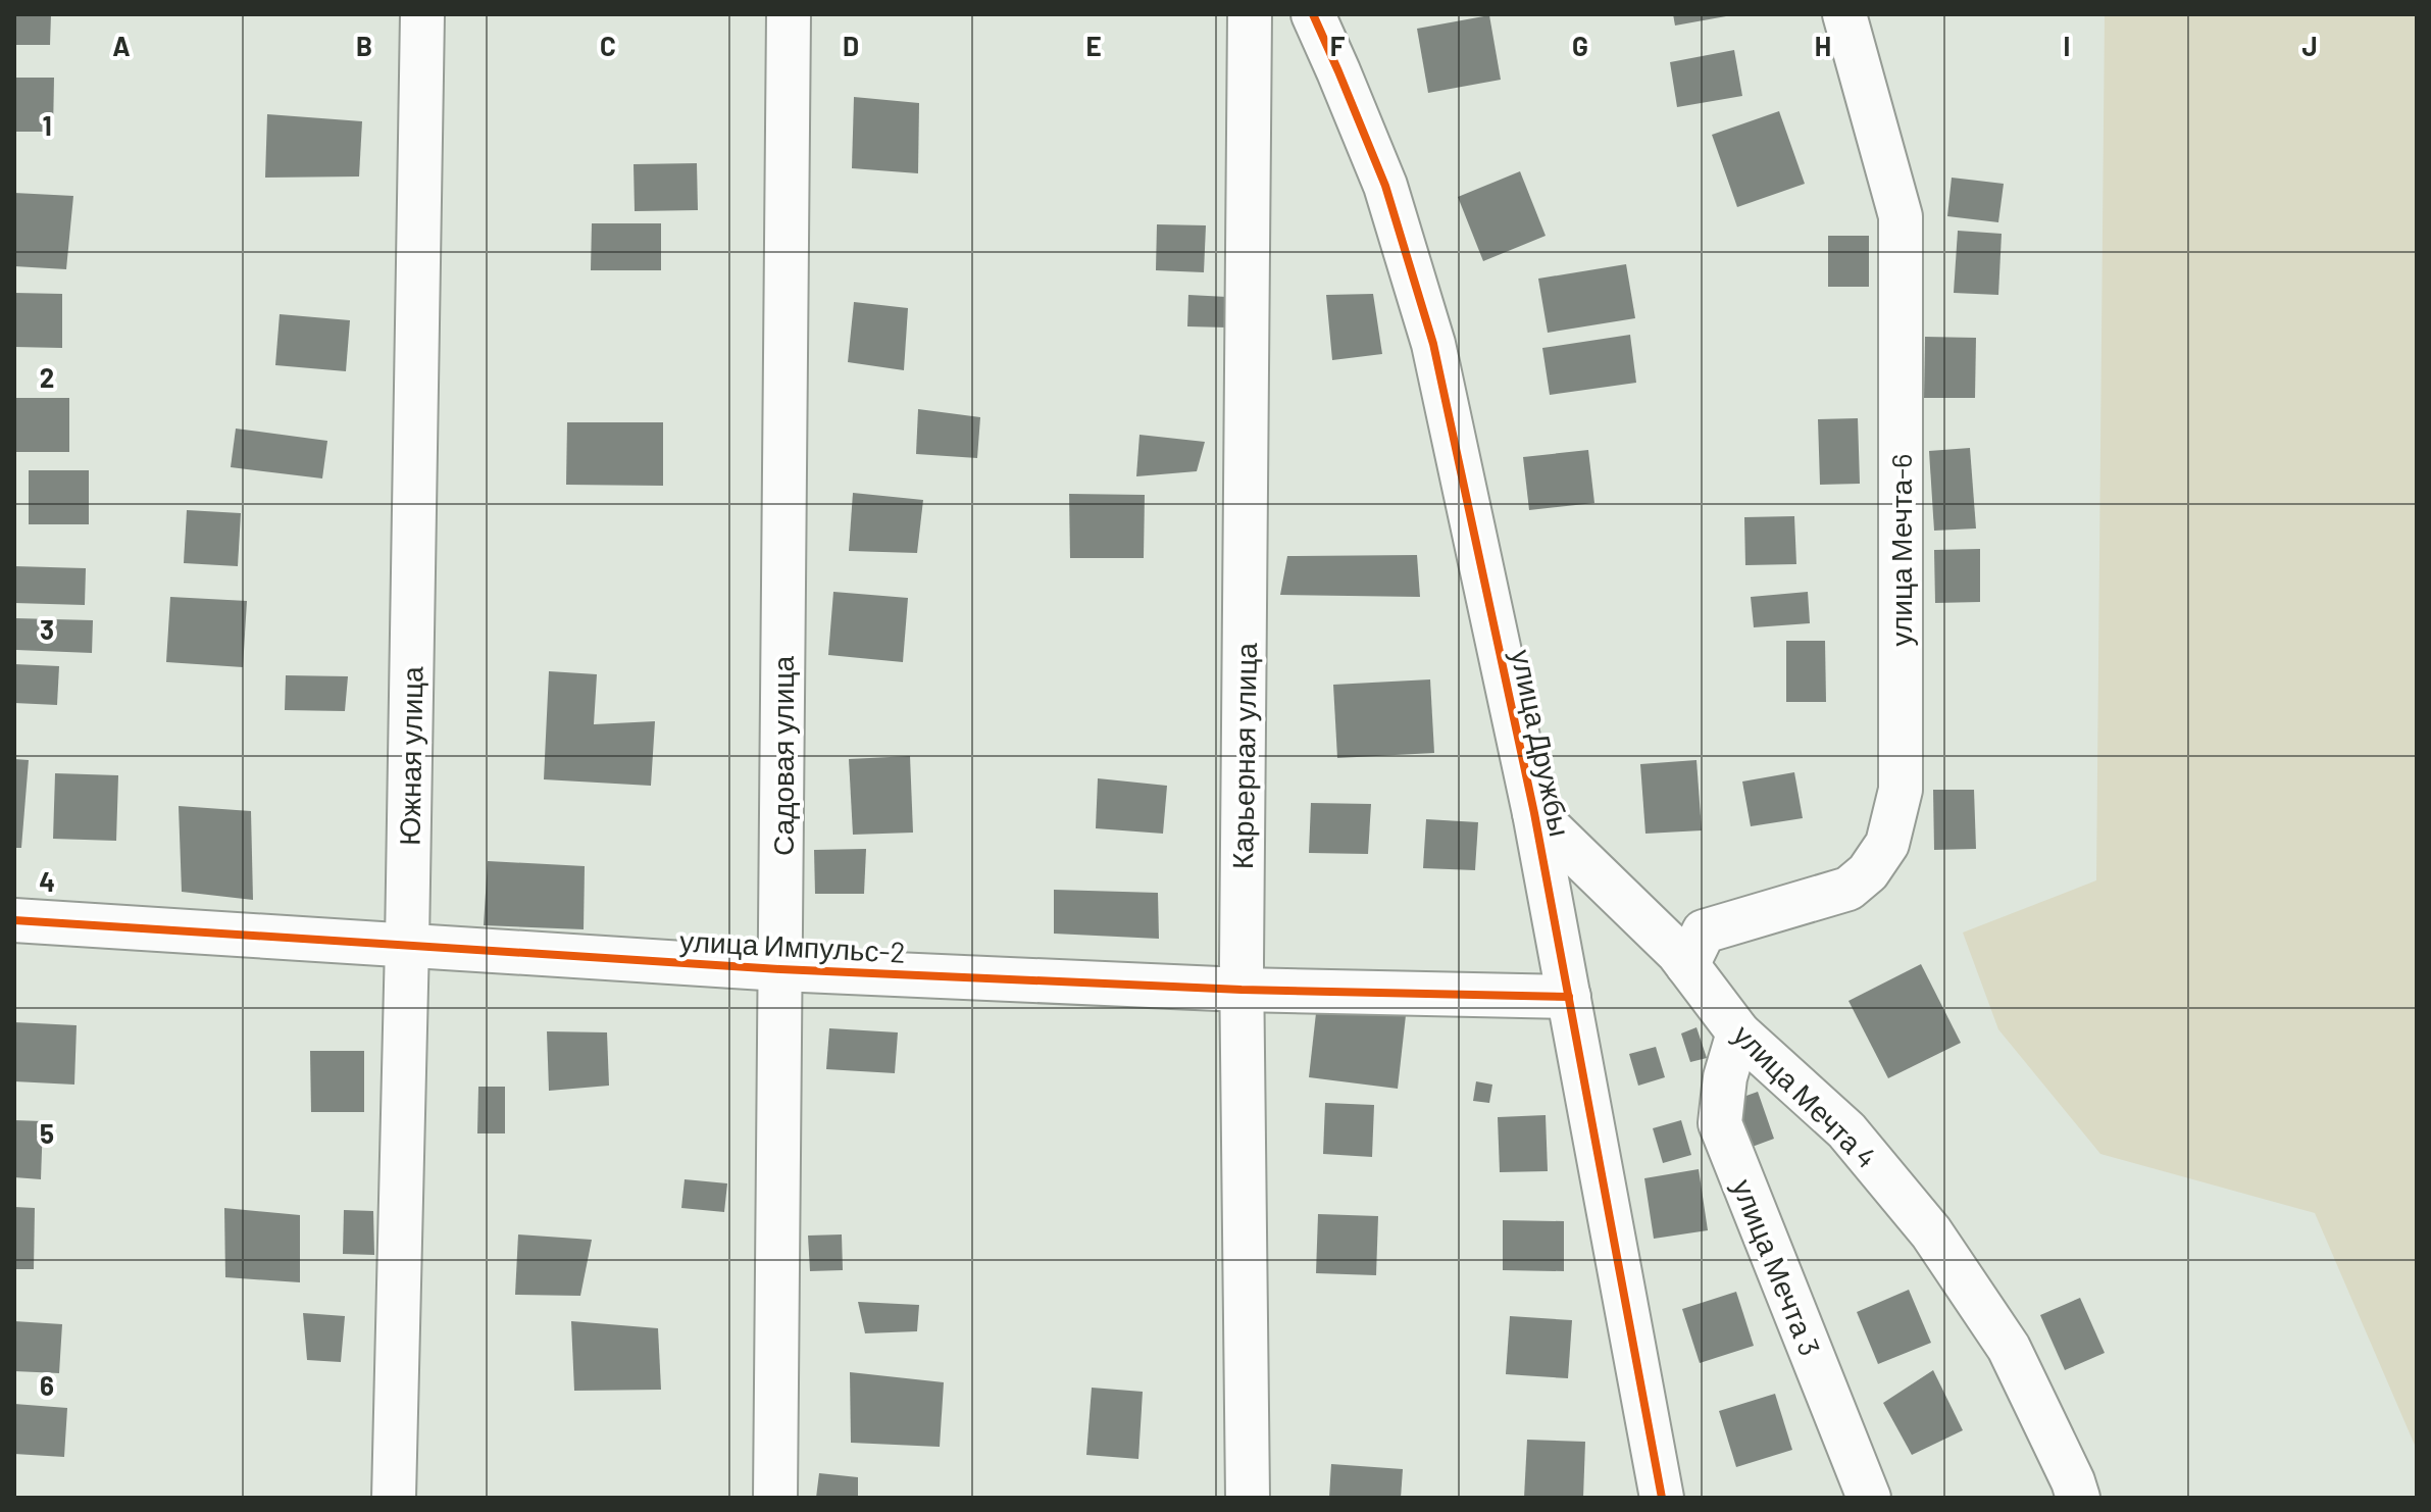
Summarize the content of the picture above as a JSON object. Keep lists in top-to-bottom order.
{
  "streets": {
    "street": [
      "улица Мечта-6",
      "улица Дружбы",
      "Южная улица",
      "Садовая улица",
      "Карьерная улица",
      "улица Импульс-2",
      "улица Мечта 4",
      "улица Мечта 3"
    ]
  },
  "crossings": [
    ["улица Мечта-6", "улица Мечта 4"],
    ["улица Дружбы", "улица Импульс-2"],
    ["улица Дружбы", "улица Мечта 4"],
    ["Южная улица", "улица Импульс-2"],
    ["Садовая улица", "улица Импульс-2"],
    ["Карьерная улица", "улица Импульс-2"],
    ["улица Мечта 4", "улица Мечта 3"]
  ],
  "grid": {
    "columns": [
      "A",
      "B",
      "C",
      "D",
      "E",
      "F",
      "G",
      "H",
      "I",
      "J"
    ],
    "rows": [
      "1",
      "2",
      "3",
      "4",
      "5",
      "6"
    ]
  }
}
